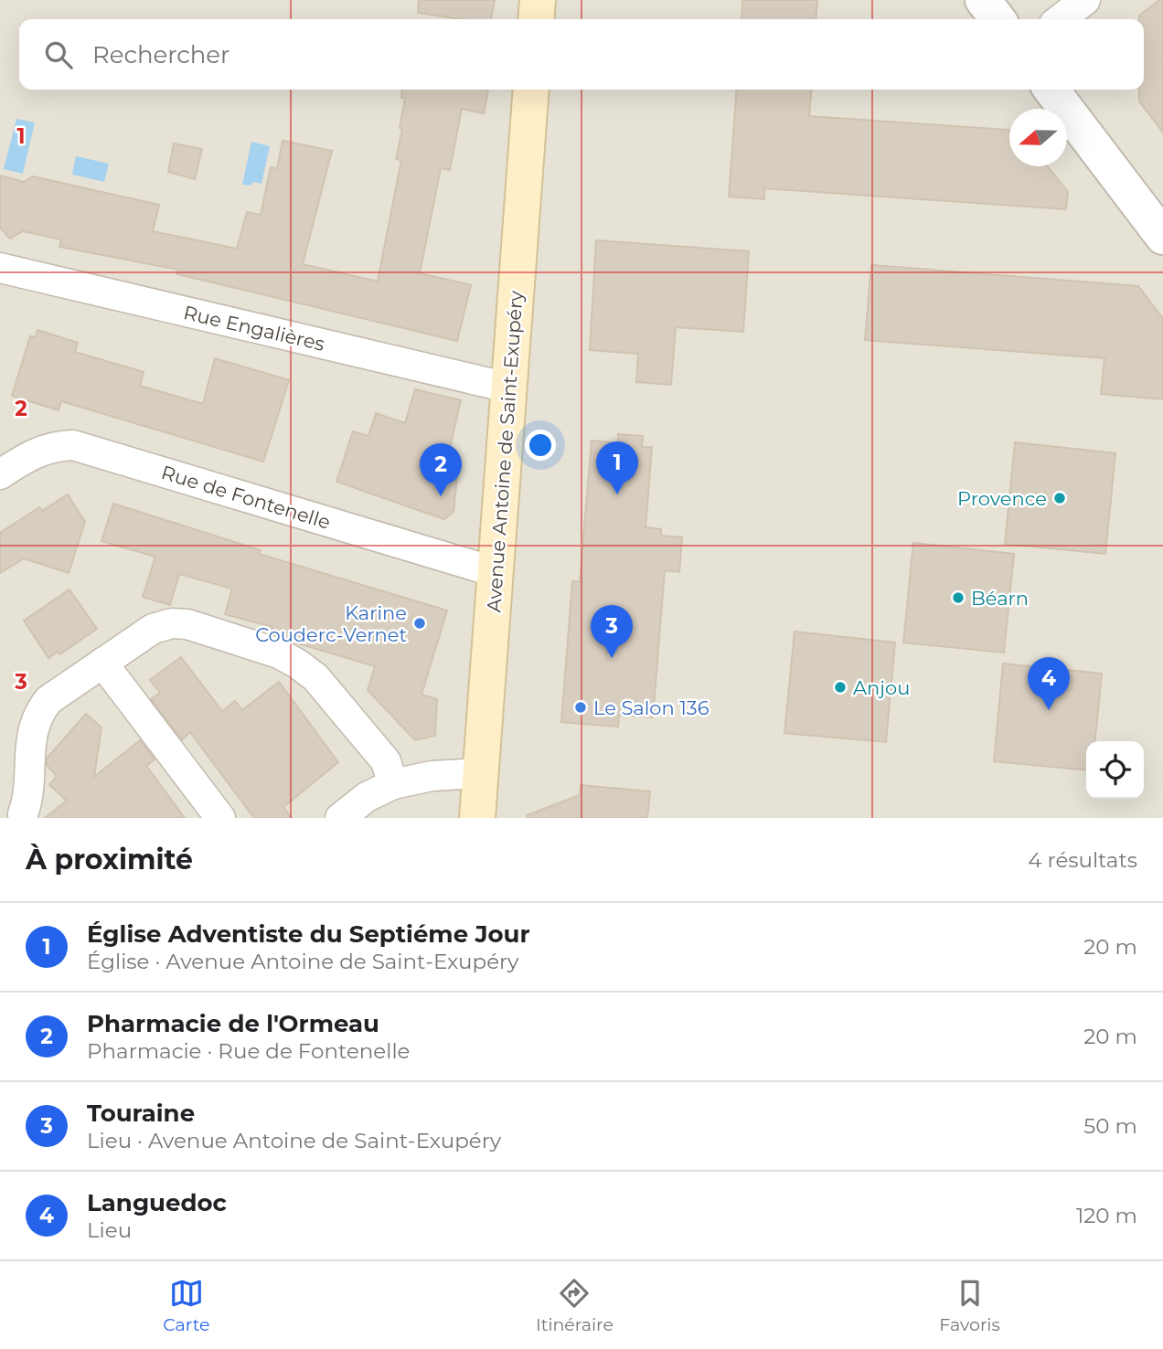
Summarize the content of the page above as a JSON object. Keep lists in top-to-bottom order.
{
  "streets": {
    "main road": ["Avenue Antoine de Saint-Exupéry"],
    "street": ["Rue Engalières", "Rue de Fontenelle"]
  },
  "crossings": [
    ["Rue Engalières", "Avenue Antoine de Saint-Exupéry"],
    ["Avenue Antoine de Saint-Exupéry", "Rue de Fontenelle"]
  ],
  "places": [
    "Provence",
    "Béarn",
    "Karine Couderc-Vernet",
    "Anjou",
    "Le Salon 136"
  ],
  "north": "left",
  "page": {
    "search": "Rechercher",
    "pins": [
      "1",
      "2",
      "3",
      "4"
    ],
    "heading": ["À proximité", "4 résultats"],
    "list": [
      {
        "mark": "1",
        "name": "Église Adventiste du Septiéme Jour",
        "note": "Église · Avenue Antoine de Saint-Exupéry",
        "value": "20 m"
      },
      {
        "mark": "2",
        "name": "Pharmacie de l'Ormeau",
        "note": "Pharmacie · Rue de Fontenelle",
        "value": "20 m"
      },
      {
        "mark": "3",
        "name": "Touraine",
        "note": "Lieu · Avenue Antoine de Saint-Exupéry",
        "value": "50 m"
      },
      {
        "mark": "4",
        "name": "Languedoc",
        "note": "Lieu",
        "value": "120 m"
      }
    ],
    "nav": ["Carte", "Itinéraire", "Favoris"]
  },
  "grid": {
    "rows": ["1", "2", "3"]
  }
}
